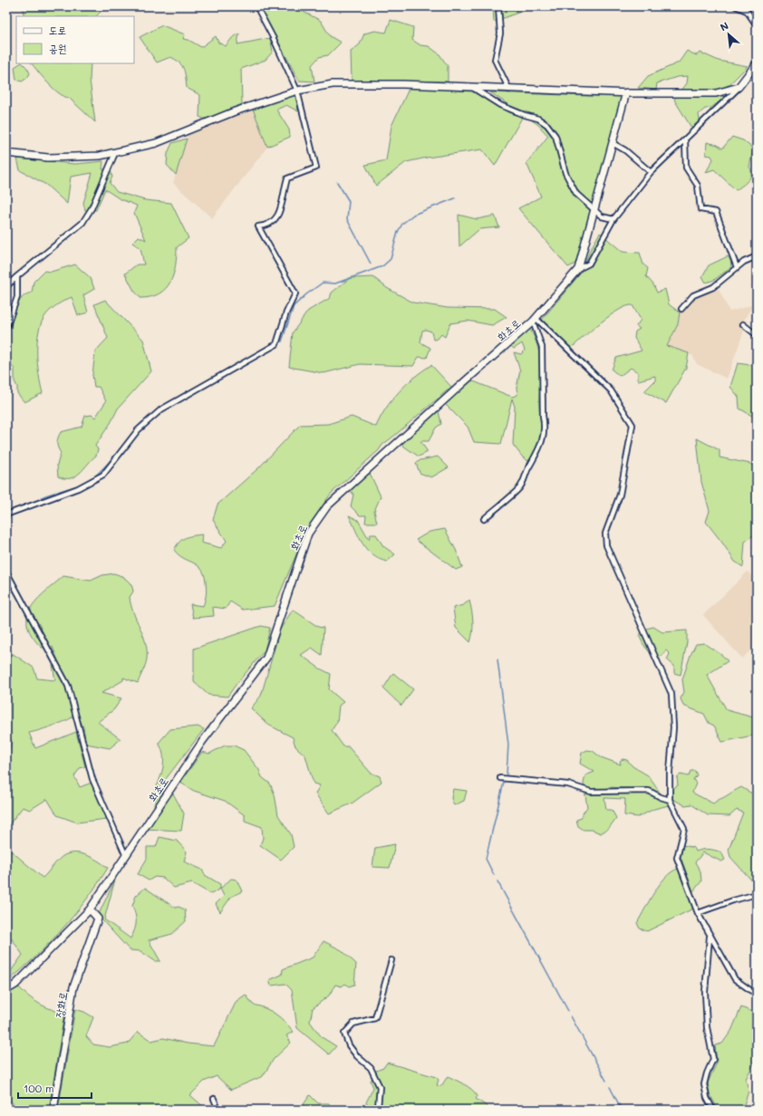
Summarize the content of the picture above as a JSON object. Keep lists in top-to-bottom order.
{
  "streets": {
    "street": ["화초로", "장화로"]
  },
  "crossings": [
    ["화초로", "장화로"]
  ],
  "legend": ["도로", "공원"],
  "scale_bar": "100 m",
  "north": "top left"
}
